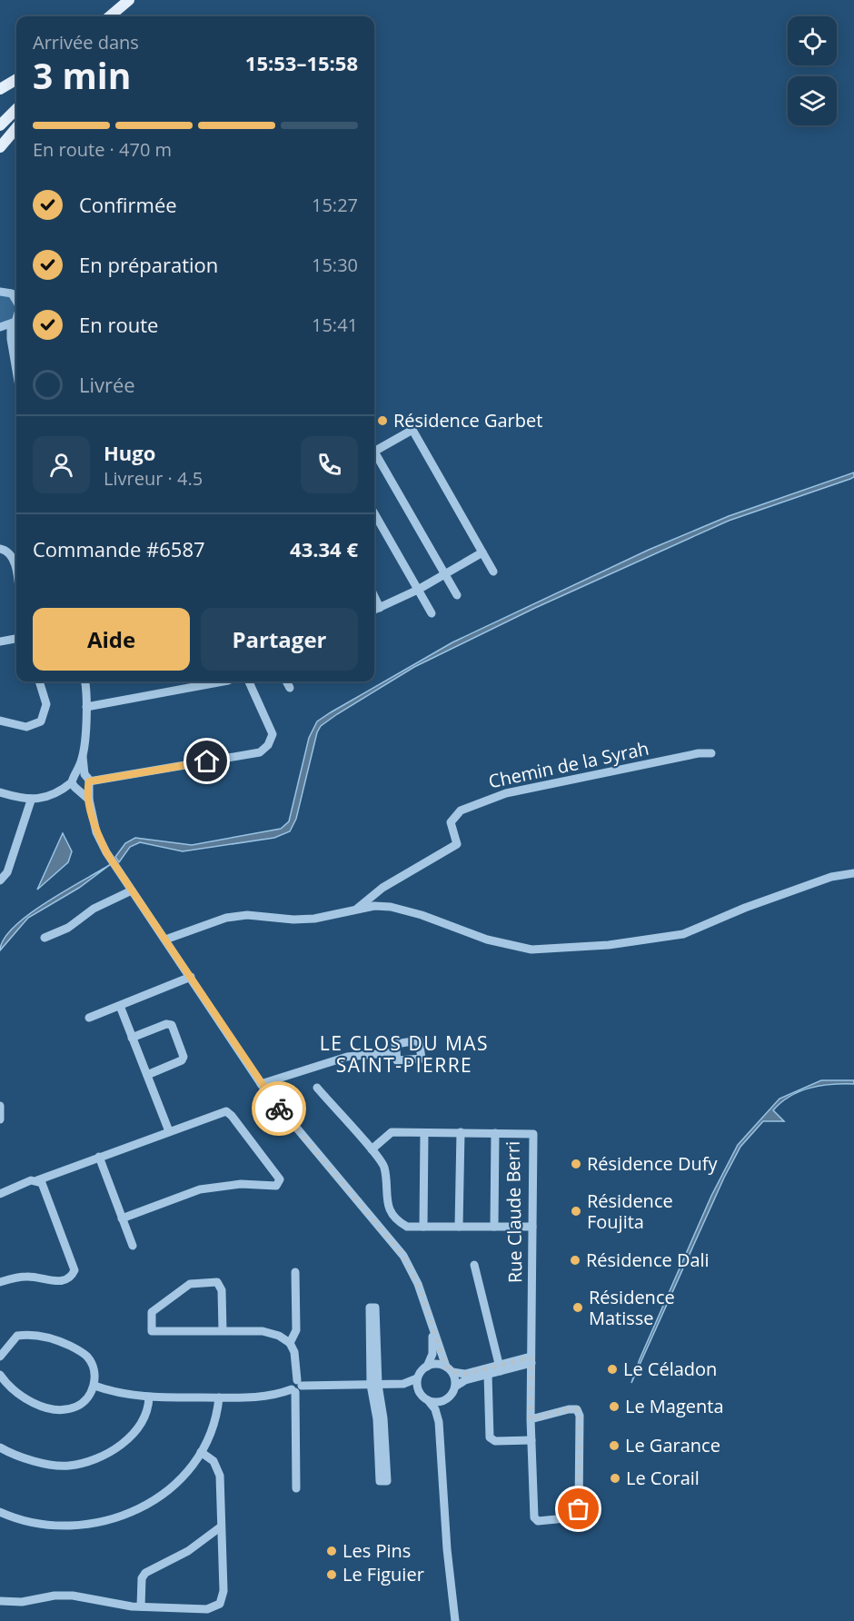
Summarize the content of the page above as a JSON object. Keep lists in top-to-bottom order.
{
  "streets": {
    "street": ["Chemin de la Syrah", "Rue Claude Berri"]
  },
  "districts": ["LE CLOS DU MAS SAINT-PIERRE"],
  "places": [
    "Résidence Garbet",
    "Résidence Dufy",
    "Résidence Foujita",
    "Résidence Dali",
    "Résidence Matisse",
    "Le Céladon",
    "Le Magenta",
    "Le Garance",
    "Le Corail",
    "Les Pins",
    "Le Figuier"
  ],
  "page": {
    "heading": ["3 min", "Arrivée dans", "15:53–15:58"],
    "panel": [
      "Hugo",
      "Livreur · 4.5",
      "Commande #6587",
      "43.34 €"
    ],
    "bar": "En route · 470 m",
    "list": [
      ["Confirmée", "15:27"],
      ["En préparation", "15:30"],
      ["En route", "15:41"],
      "Livrée"
    ],
    "buttons": ["Aide", "Partager"]
  }
}
